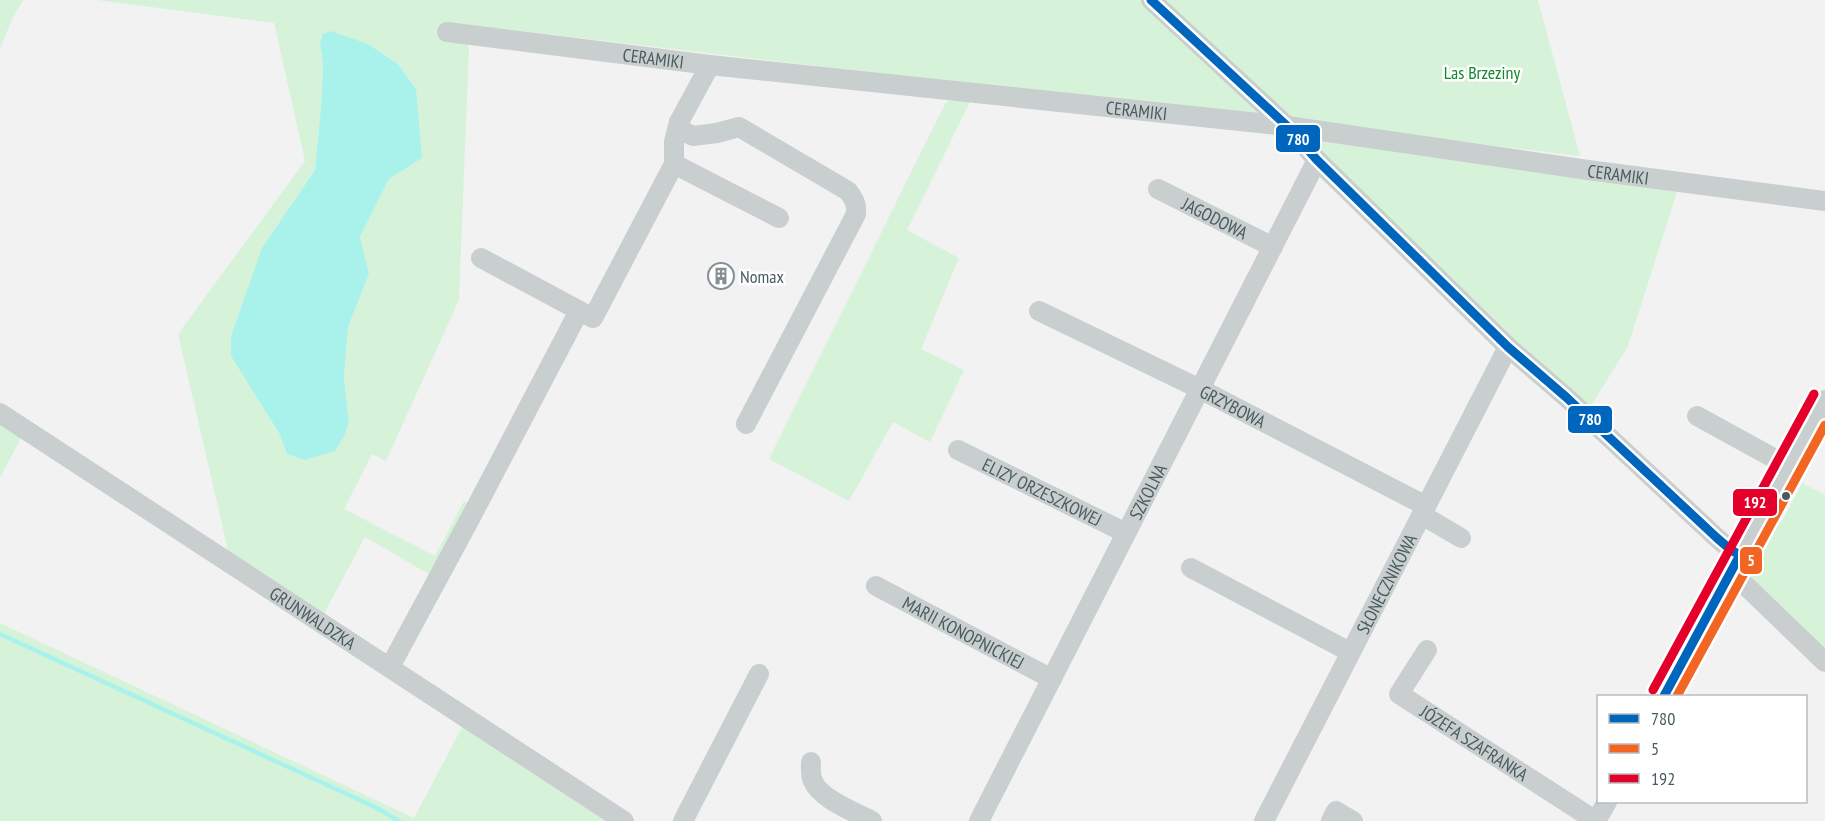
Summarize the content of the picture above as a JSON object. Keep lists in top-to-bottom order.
{
  "streets": {
    "street": [
      "CERAMIKI",
      "JAGODOWA",
      "GRZYBOWA",
      "SZKOLNA",
      "ELIZY ORZESZKOWEJ",
      "SŁONECZNIKOWA",
      "GRUNWALDZKA",
      "MARII KONOPNICKIEJ",
      "JÓZEFA SZAFRANKA"
    ]
  },
  "crossings": [
    ["JAGODOWA", "SZKOLNA"],
    ["GRZYBOWA", "SZKOLNA"],
    ["GRZYBOWA", "SŁONECZNIKOWA"],
    ["SZKOLNA", "ELIZY ORZESZKOWEJ"],
    ["SZKOLNA", "MARII KONOPNICKIEJ"]
  ],
  "parks": ["Las Brzeziny"],
  "places": {
    "building": ["Nomax"]
  },
  "lines": ["transit line 780", "transit line 192", "transit line 5"],
  "legend": ["780", "5", "192"]
}
